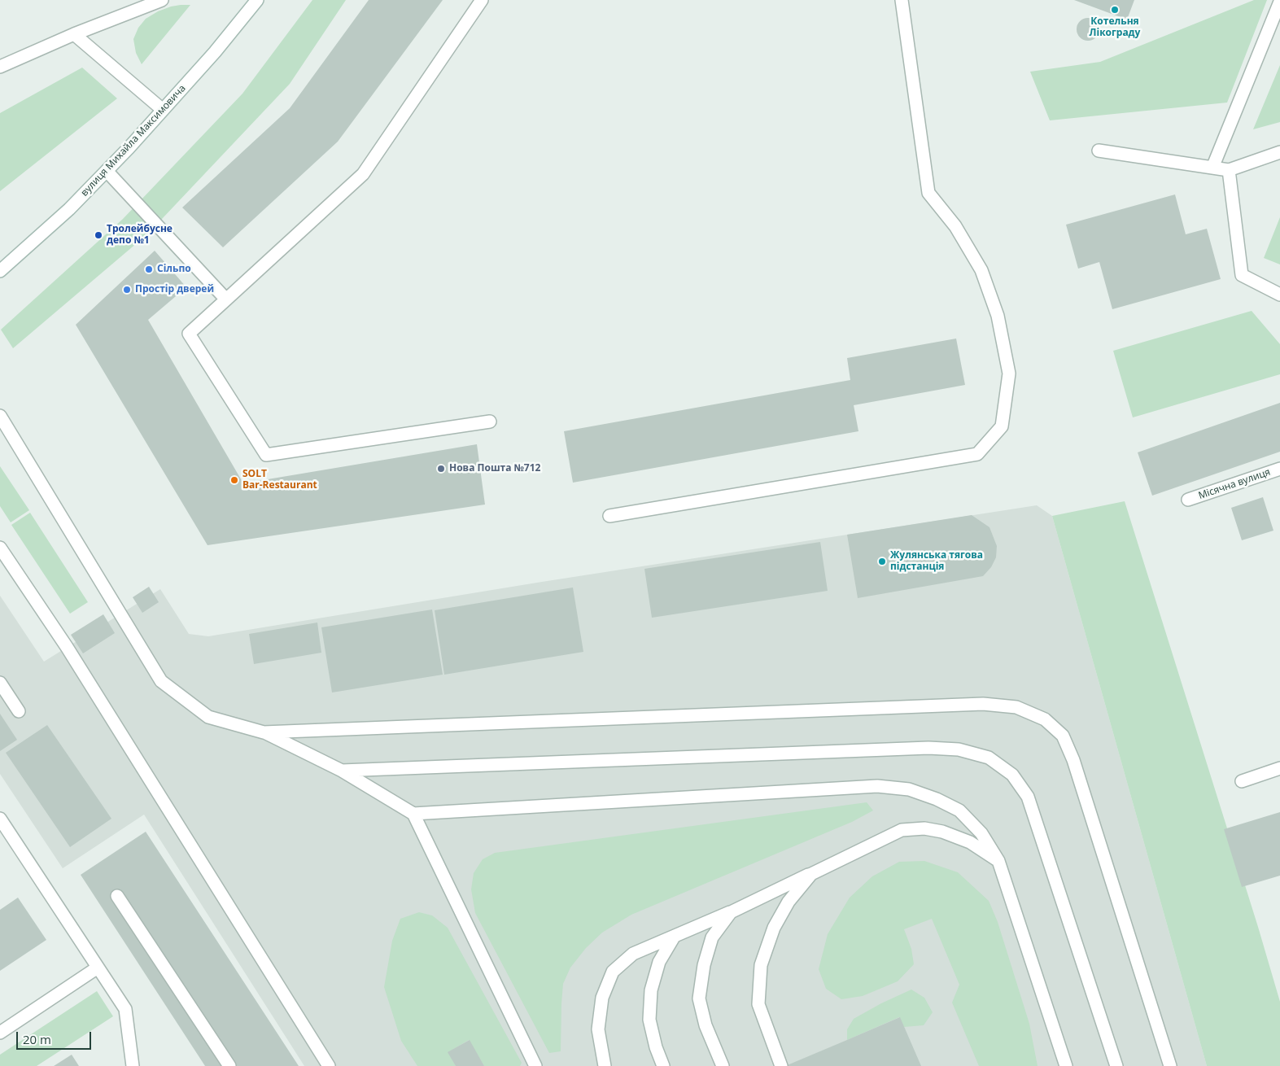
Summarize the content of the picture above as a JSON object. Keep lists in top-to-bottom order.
{
  "streets": {
    "main road": ["вулиця Михайла Максимовича", "Місячна вулиця"]
  },
  "places": [
    "Котельня Лікограду",
    "Тролейбусне депо №1",
    "Сільпо",
    "Простір дверей",
    "Нова Пошта №712",
    "SOLT Bar-Restaurant",
    "Жулянська тягова підстанція"
  ],
  "scale_bar": "20 m"
}
